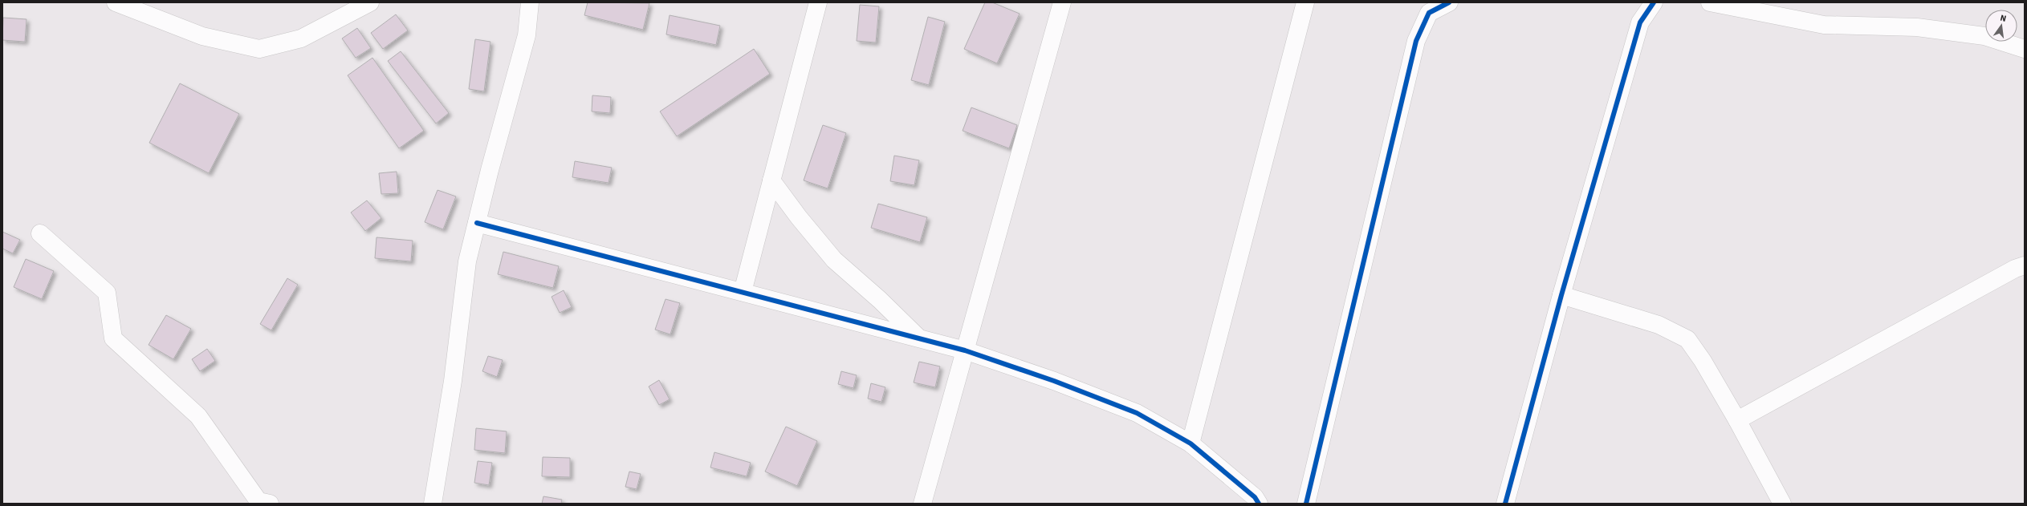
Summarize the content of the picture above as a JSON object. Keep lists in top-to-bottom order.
{
  "north": "top"
}
